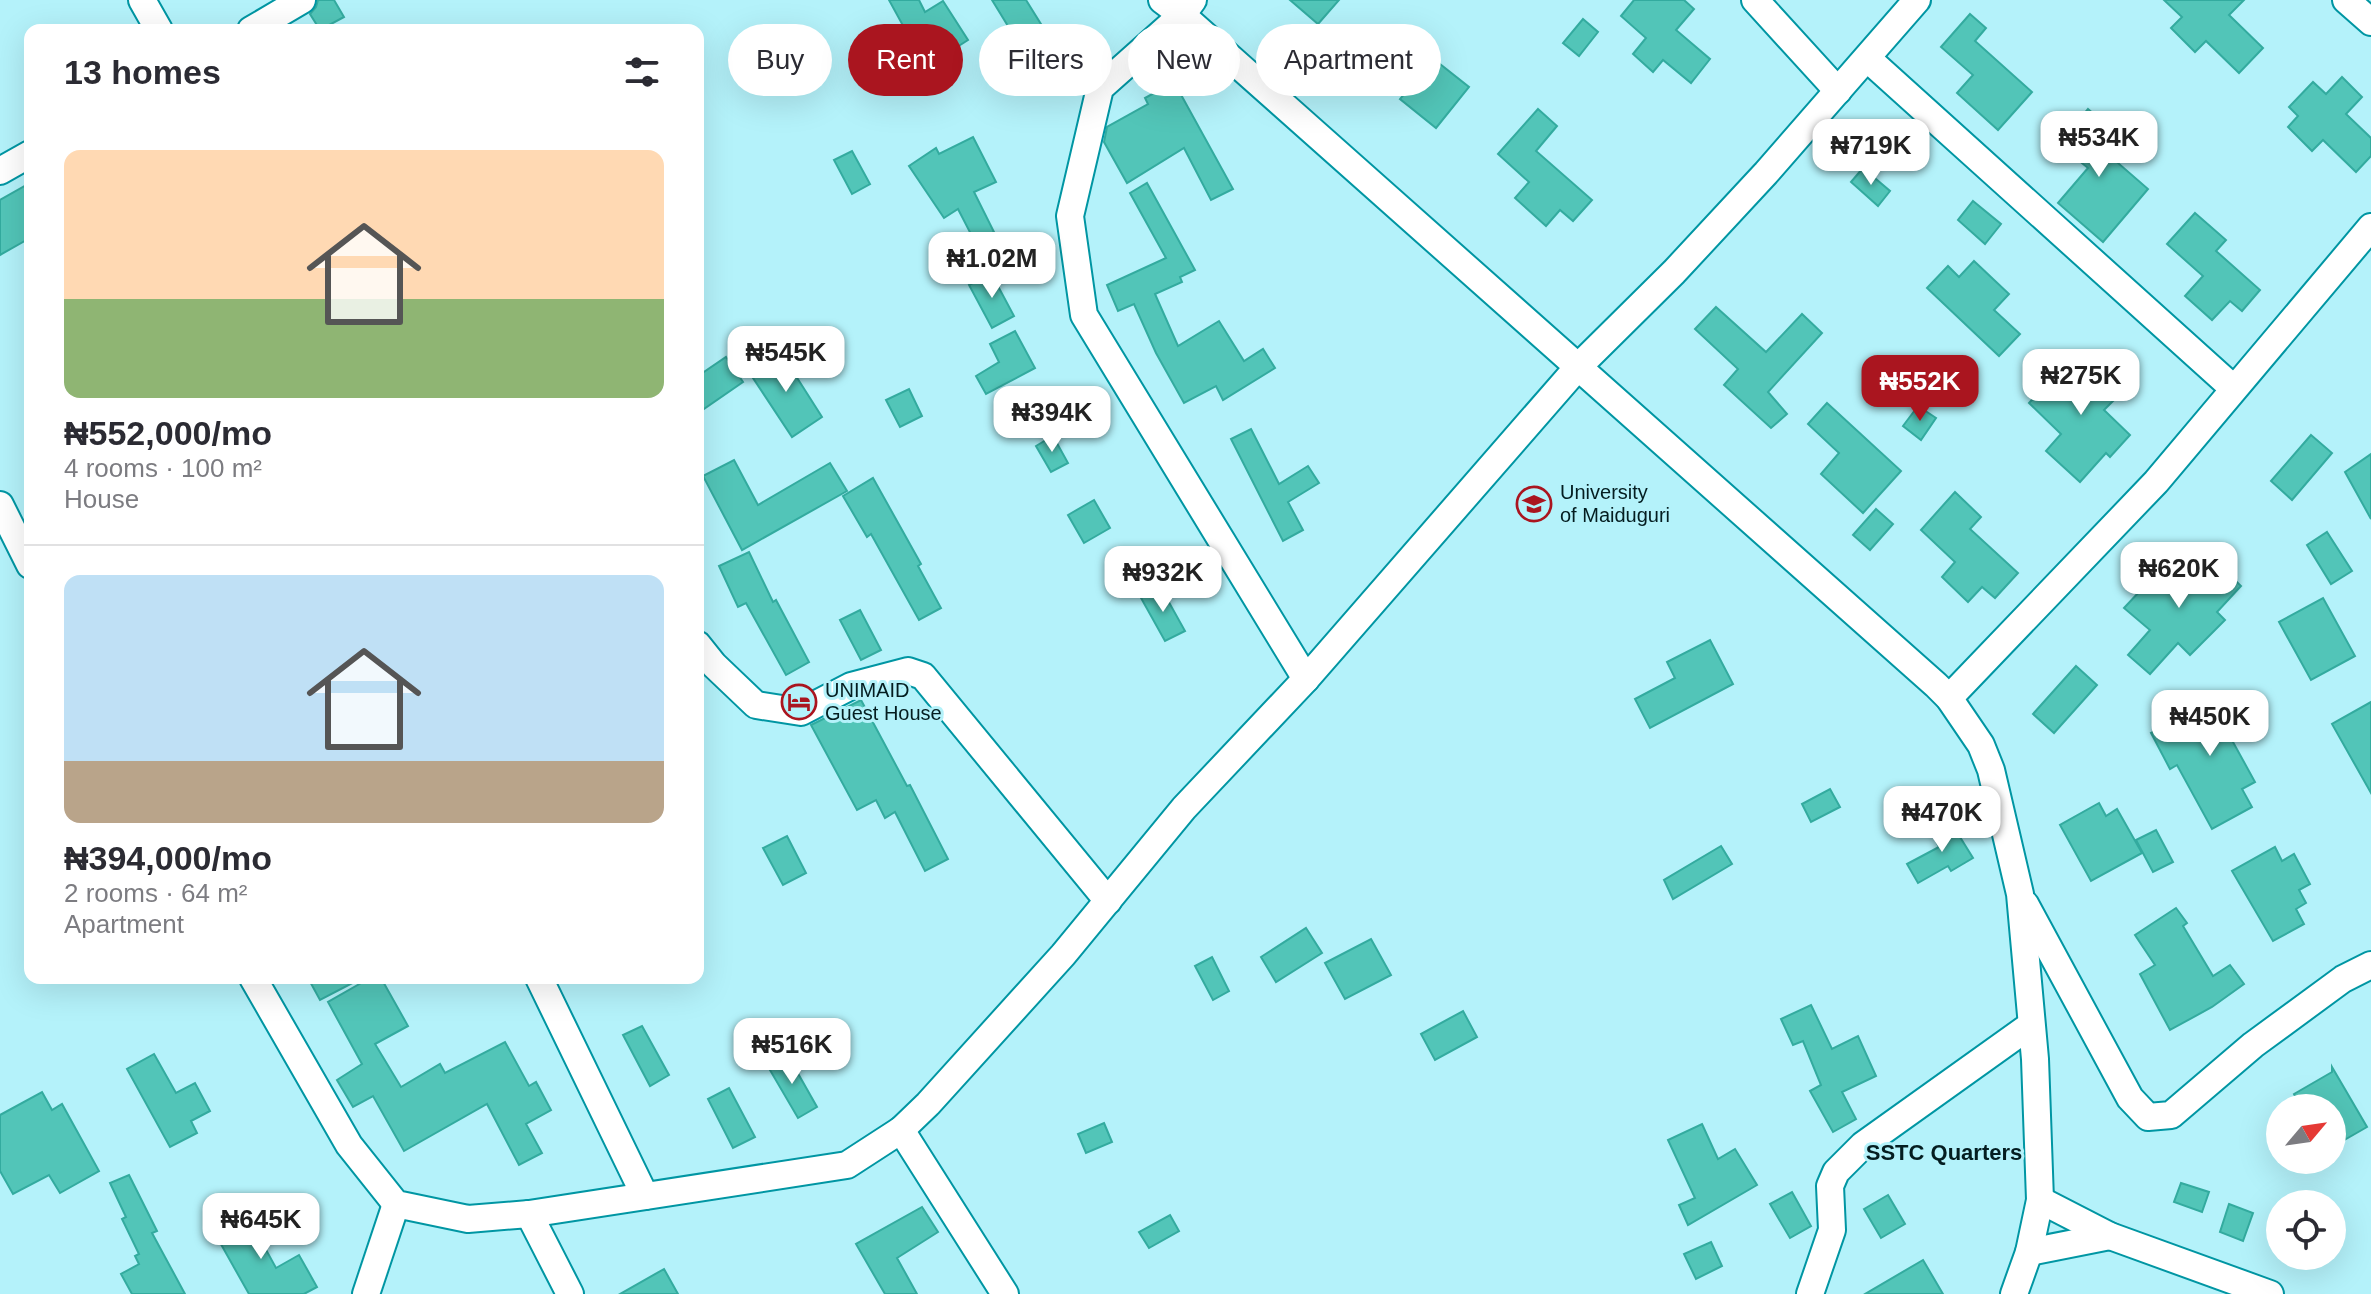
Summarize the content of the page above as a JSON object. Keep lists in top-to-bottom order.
{
  "districts": ["SSTC Quarters"],
  "places": {
    "school or university": ["University of Maiduguri"],
    "hotel": ["UNIMAID Guest House"]
  },
  "north": "top right",
  "page": {
    "chip": [
      "Buy",
      "Rent",
      "Filters",
      "New",
      "Apartment"
    ],
    "heading": "13 homes",
    "price": [
      "₦534K",
      "₦719K",
      "₦1.02M",
      "₦545K",
      "₦275K",
      "₦552K",
      "₦394K",
      "₦620K",
      "₦932K",
      "₦450K",
      "₦470K",
      "₦516K",
      "₦645K"
    ],
    "list": [
      {
        "name": "₦552,000/mo",
        "note": "4 rooms · 100 m² · House"
      },
      {
        "name": "₦394,000/mo",
        "note": "2 rooms · 64 m² · Apartment"
      }
    ]
  }
}
